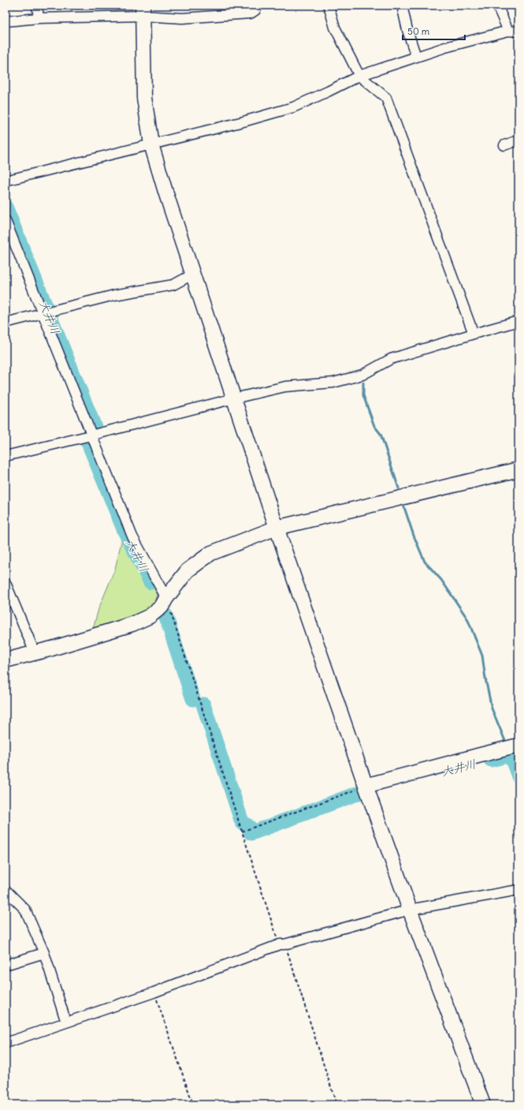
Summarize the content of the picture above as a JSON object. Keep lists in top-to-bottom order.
{
  "water": ["大井川"],
  "scale_bar": "50 m"
}
